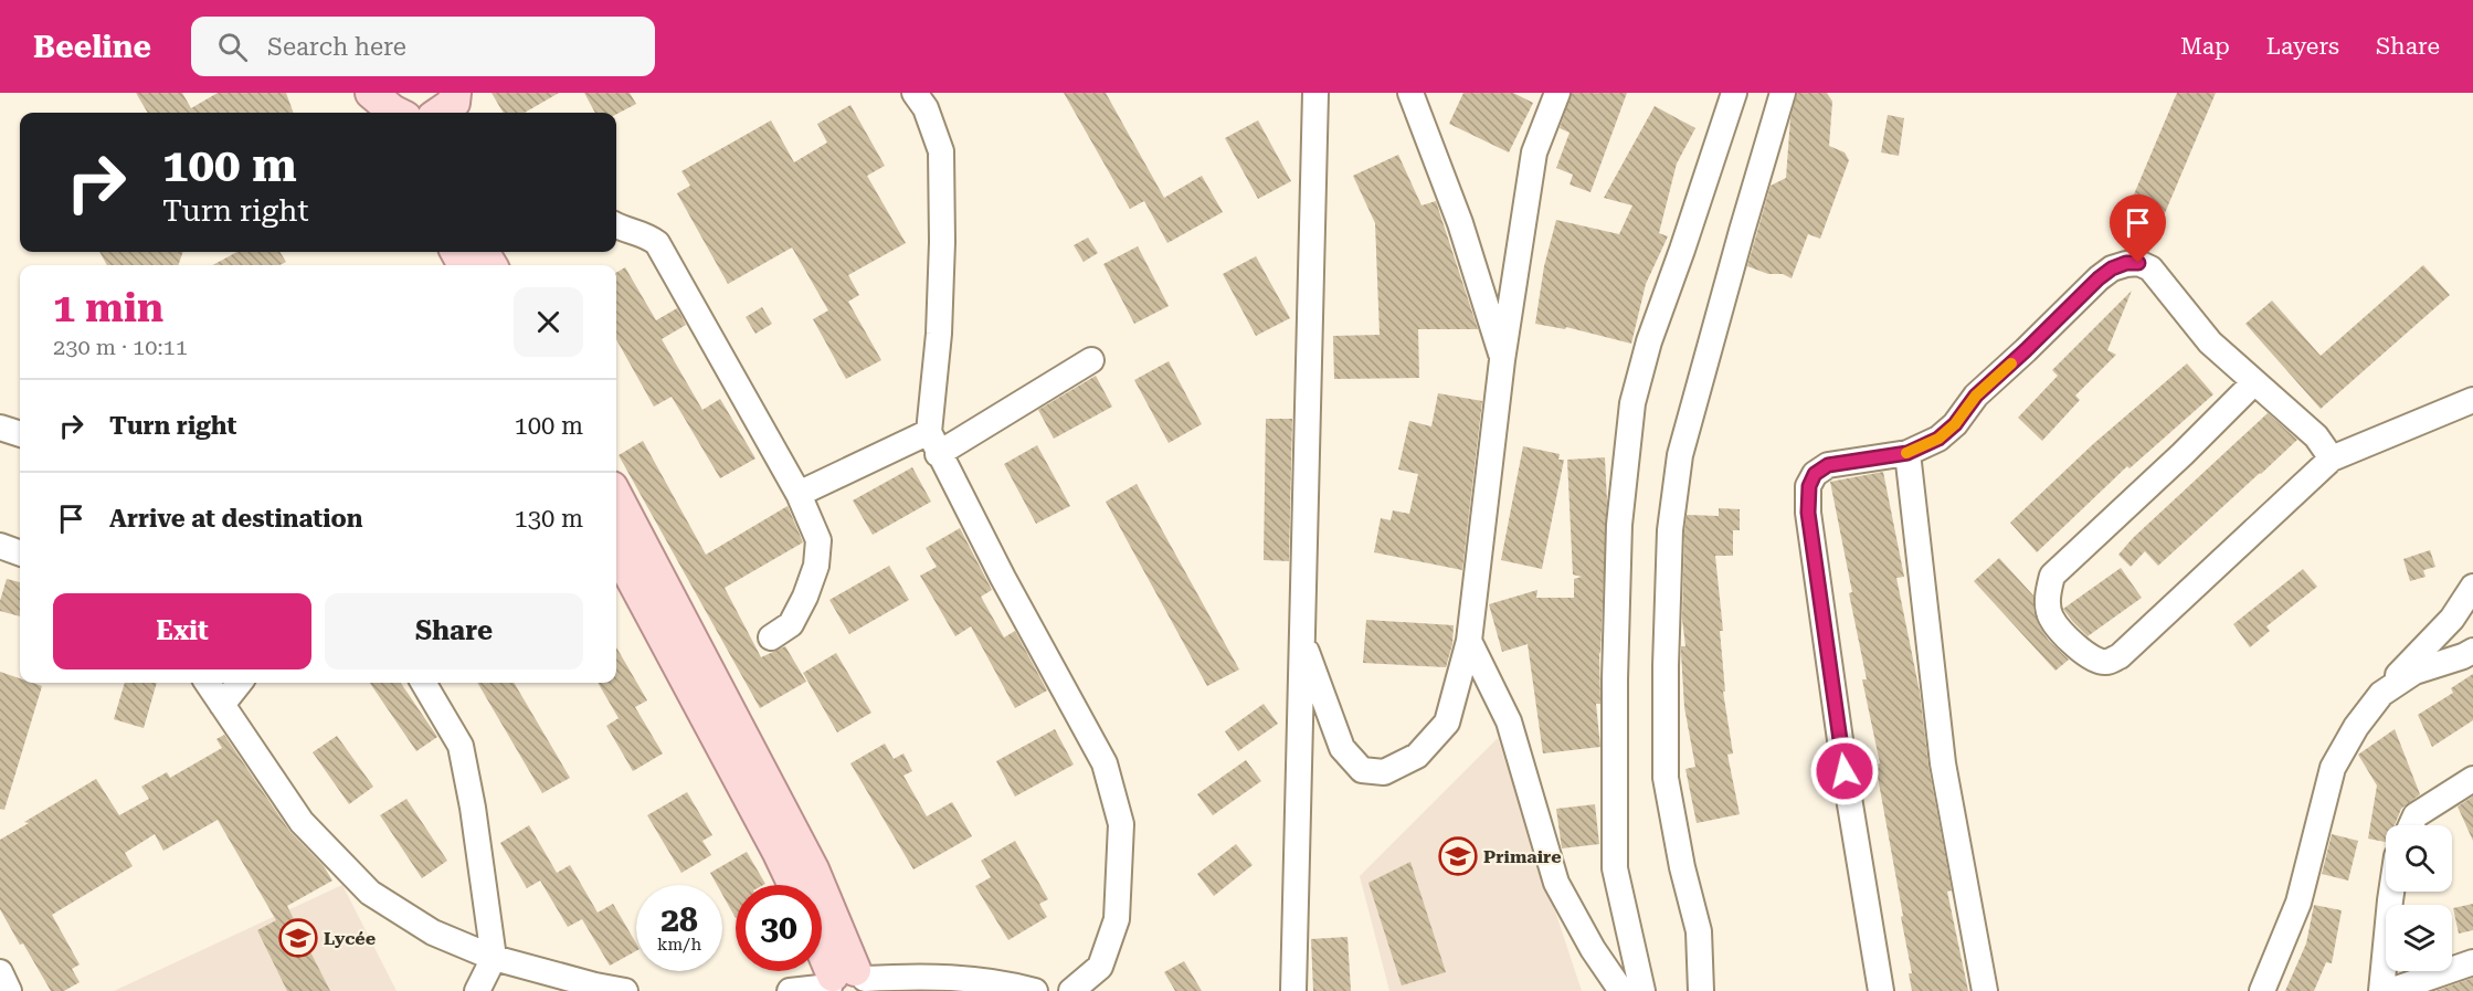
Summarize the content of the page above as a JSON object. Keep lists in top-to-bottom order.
{
  "places": {
    "school or university": ["Primaire", "Lycée"]
  },
  "page": {
    "header": "Beeline",
    "search": "Search here",
    "nav": ["Map", "Layers", "Share"],
    "turn": ["100 m", "Turn right"],
    "heading": ["1 min", "230 m · 10:11"],
    "list": [
      {
        "name": "Turn right",
        "value": "100 m"
      },
      {
        "name": "Arrive at destination",
        "value": "130 m"
      }
    ],
    "buttons": ["Exit", "Share"],
    "speed": "28 km/h",
    "limit": "30"
  }
}
